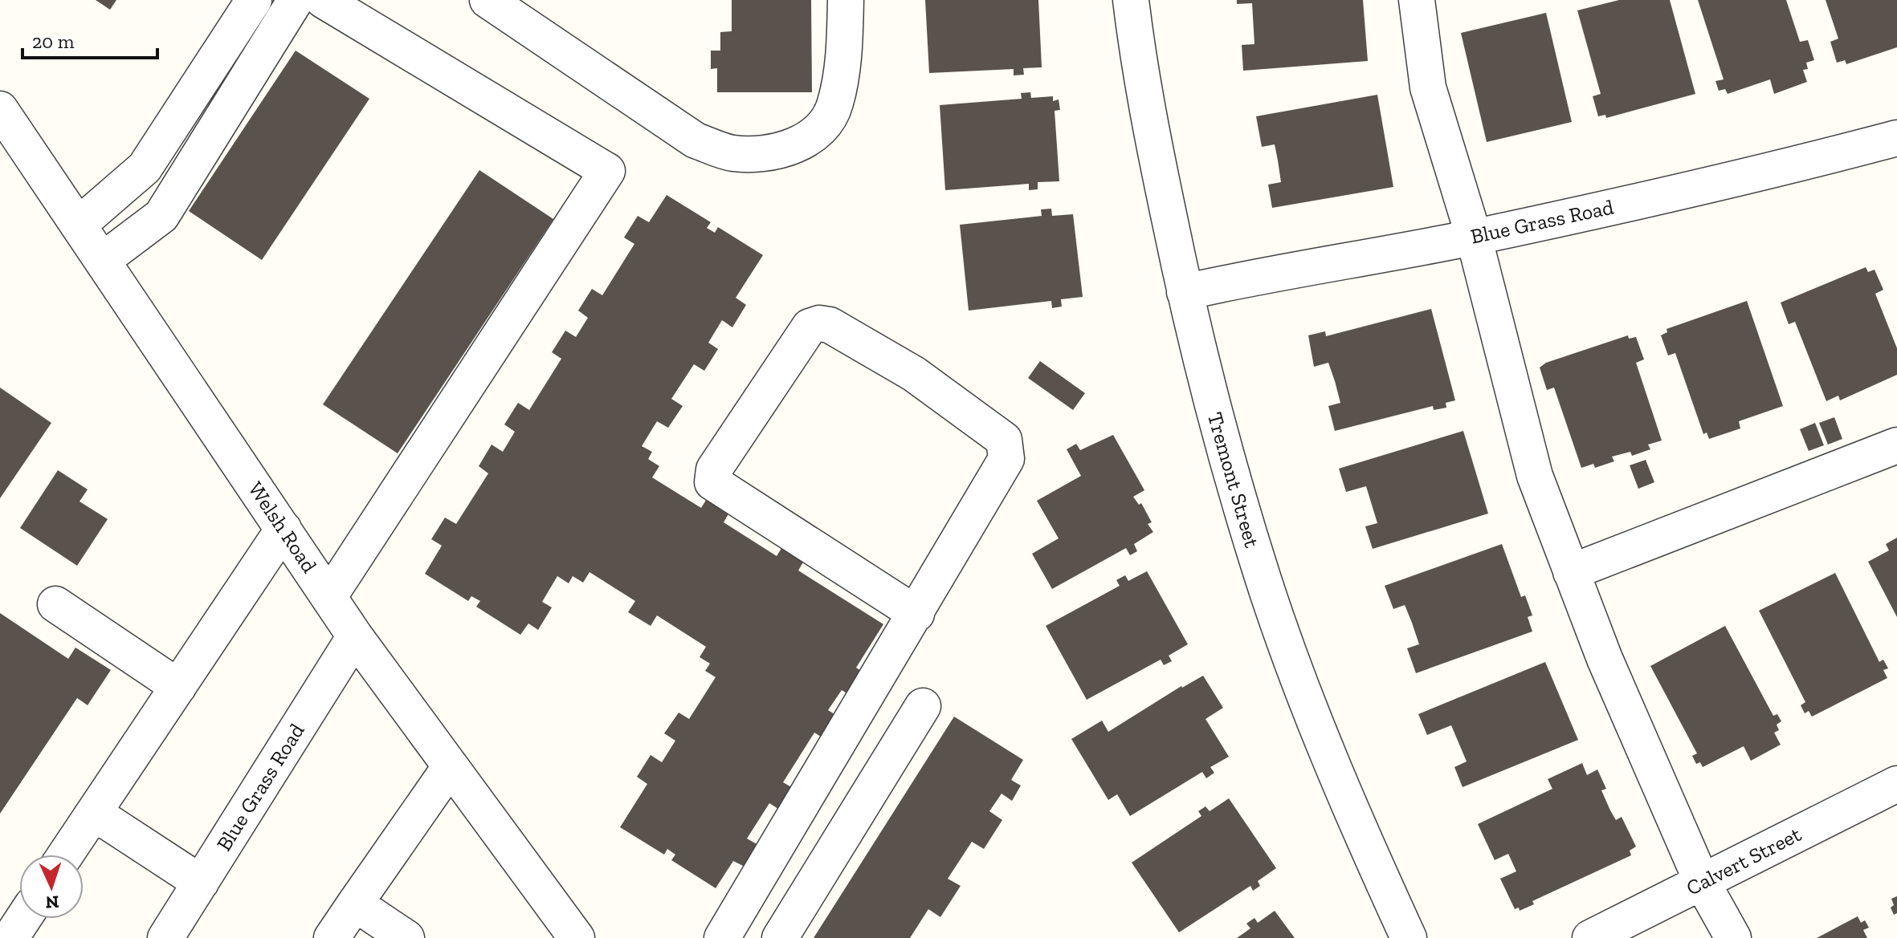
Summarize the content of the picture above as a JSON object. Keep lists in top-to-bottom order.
{
  "streets": {
    "street": [
      "Blue Grass Road",
      "Tremont Street",
      "Welsh Road",
      "Calvert Street"
    ]
  },
  "crossings": [
    ["Blue Grass Road", "Tremont Street"],
    ["Blue Grass Road", "Welsh Road"]
  ],
  "scale_bar": "20 m",
  "north": "bottom"
}
